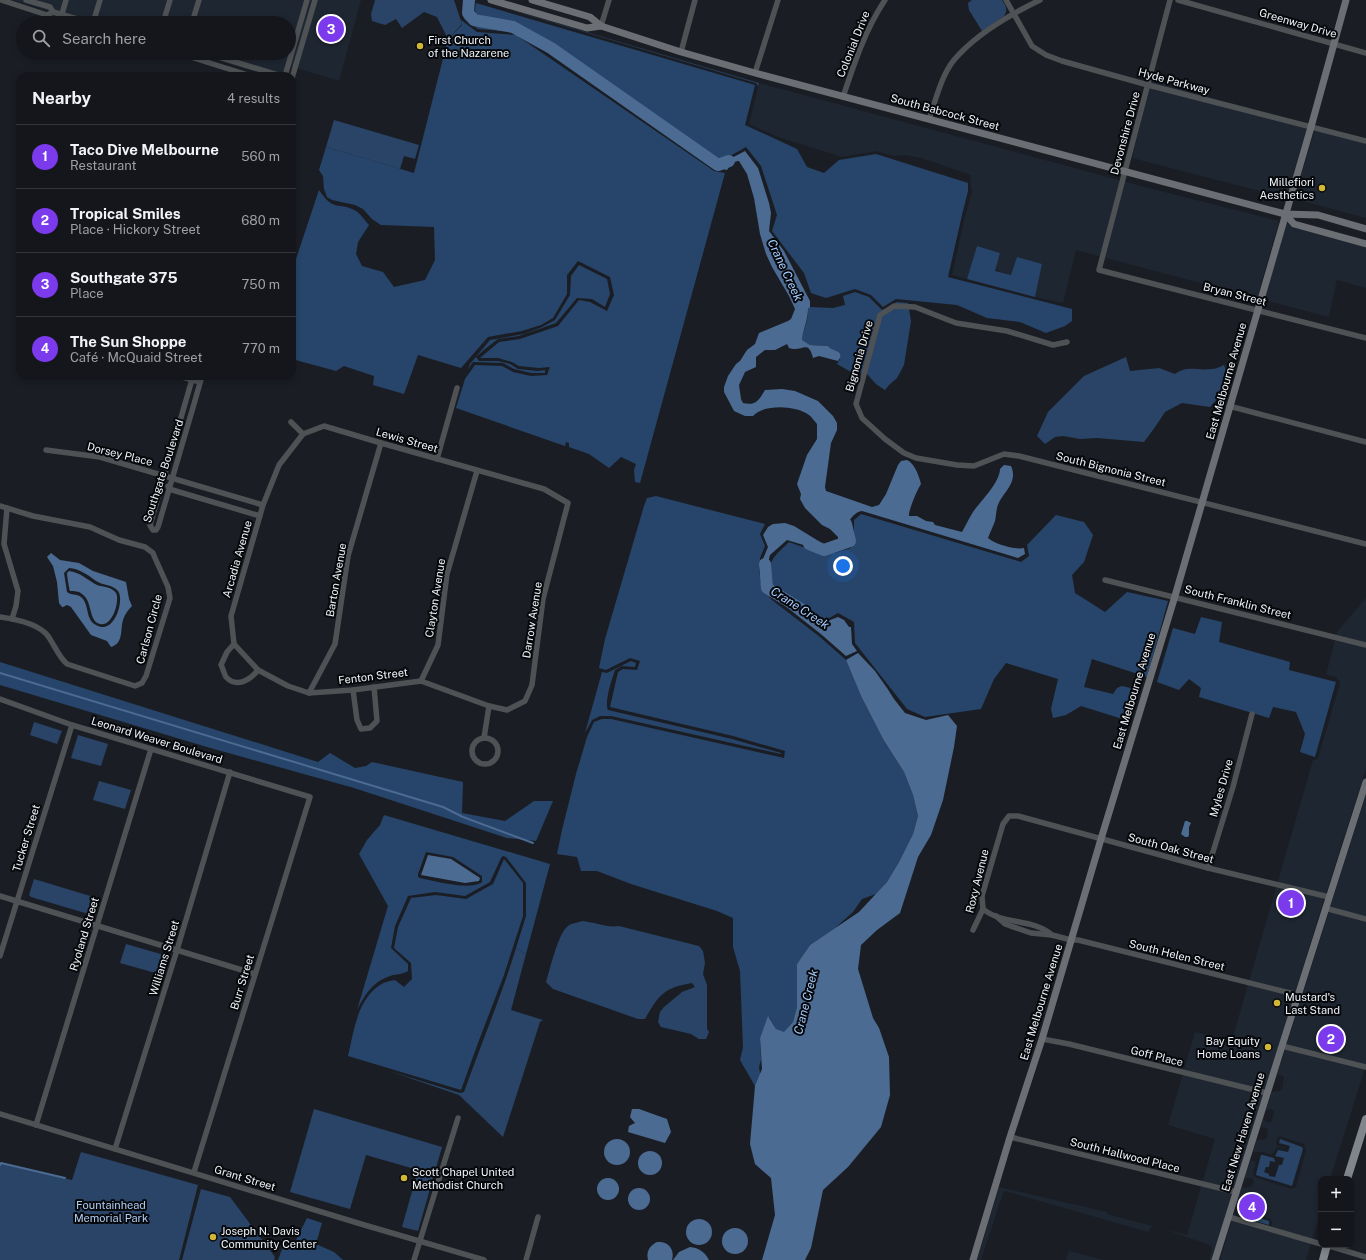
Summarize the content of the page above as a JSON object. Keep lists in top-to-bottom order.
{
  "streets": {
    "street": [
      "Greenway Drive",
      "Colonial Drive",
      "Hyde Parkway",
      "South Babcock Street",
      "Devonshire Drive",
      "Bryan Street",
      "Bignonia Drive",
      "East Melbourne Avenue",
      "Lewis Street",
      "Dorsey Place",
      "South Bignonia Street",
      "Southgate Boulevard",
      "Arcadia Avenue",
      "Barton Avenue",
      "Clayton Avenue",
      "South Franklin Street",
      "Darrow Avenue",
      "Carlson Circle",
      "Fenton Street",
      "Leonard Weaver Boulevard",
      "Myles Drive",
      "Tucker Street",
      "South Oak Street",
      "Roxy Avenue",
      "Ryoland Street",
      "South Helen Street",
      "Williams Street",
      "Burr Street",
      "Goff Place",
      "East New Haven Avenue",
      "South Hallwood Place",
      "Grant Street"
    ]
  },
  "crossings": [
    ["Greenway Drive", "East Melbourne Avenue"],
    ["Colonial Drive", "South Babcock Street"],
    ["Hyde Parkway", "Devonshire Drive"],
    ["Hyde Parkway", "East Melbourne Avenue"],
    ["South Babcock Street", "Devonshire Drive"],
    ["South Babcock Street", "East Melbourne Avenue"],
    ["Devonshire Drive", "Bryan Street"],
    ["Bryan Street", "East Melbourne Avenue"],
    ["Bignonia Drive", "South Bignonia Street"],
    ["East Melbourne Avenue", "South Bignonia Street"],
    ["East Melbourne Avenue", "South Franklin Street"],
    ["East Melbourne Avenue", "South Oak Street"],
    ["East Melbourne Avenue", "South Helen Street"],
    ["East Melbourne Avenue", "Goff Place"],
    ["East Melbourne Avenue", "South Hallwood Place"],
    ["Lewis Street", "Arcadia Avenue"],
    ["Lewis Street", "Barton Avenue"],
    ["Lewis Street", "Clayton Avenue"],
    ["Lewis Street", "Darrow Avenue"],
    ["Dorsey Place", "Southgate Boulevard"],
    ["Dorsey Place", "Arcadia Avenue"],
    ["Arcadia Avenue", "Fenton Street"],
    ["Barton Avenue", "Fenton Street"],
    ["Clayton Avenue", "Fenton Street"],
    ["Darrow Avenue", "Fenton Street"],
    ["Leonard Weaver Boulevard", "Tucker Street"],
    ["Leonard Weaver Boulevard", "Ryoland Street"],
    ["Leonard Weaver Boulevard", "Williams Street"],
    ["Leonard Weaver Boulevard", "Burr Street"],
    ["Myles Drive", "South Oak Street"],
    ["South Oak Street", "Roxy Avenue"],
    ["South Oak Street", "East New Haven Avenue"],
    ["Roxy Avenue", "South Helen Street"],
    ["Ryoland Street", "Grant Street"],
    ["South Helen Street", "East New Haven Avenue"],
    ["Williams Street", "Grant Street"],
    ["Burr Street", "Grant Street"],
    ["Goff Place", "East New Haven Avenue"],
    ["East New Haven Avenue", "South Hallwood Place"]
  ],
  "water": ["Crane Creek"],
  "parks": ["Fountainhead Memorial Park"],
  "places": [
    "First Church of the Nazarene",
    "Millefiori Aesthetics",
    "Mustard's Last Stand",
    "Bay Equity Home Loans",
    "Scott Chapel United Methodist Church",
    "Joseph N. Davis Community Center"
  ],
  "page": {
    "pins": [
      "3",
      "1",
      "2",
      "4"
    ],
    "search": "Search here",
    "heading": ["Nearby", "4 results"],
    "list": [
      {
        "mark": "1",
        "name": "Taco Dive Melbourne",
        "note": "Restaurant",
        "value": "560 m"
      },
      {
        "mark": "2",
        "name": "Tropical Smiles",
        "note": "Place · Hickory Street",
        "value": "680 m"
      },
      {
        "mark": "3",
        "name": "Southgate 375",
        "note": "Place",
        "value": "750 m"
      },
      {
        "mark": "4",
        "name": "The Sun Shoppe",
        "note": "Café · McQuaid Street",
        "value": "770 m"
      }
    ],
    "map_buttons": ["+", "−"]
  }
}
